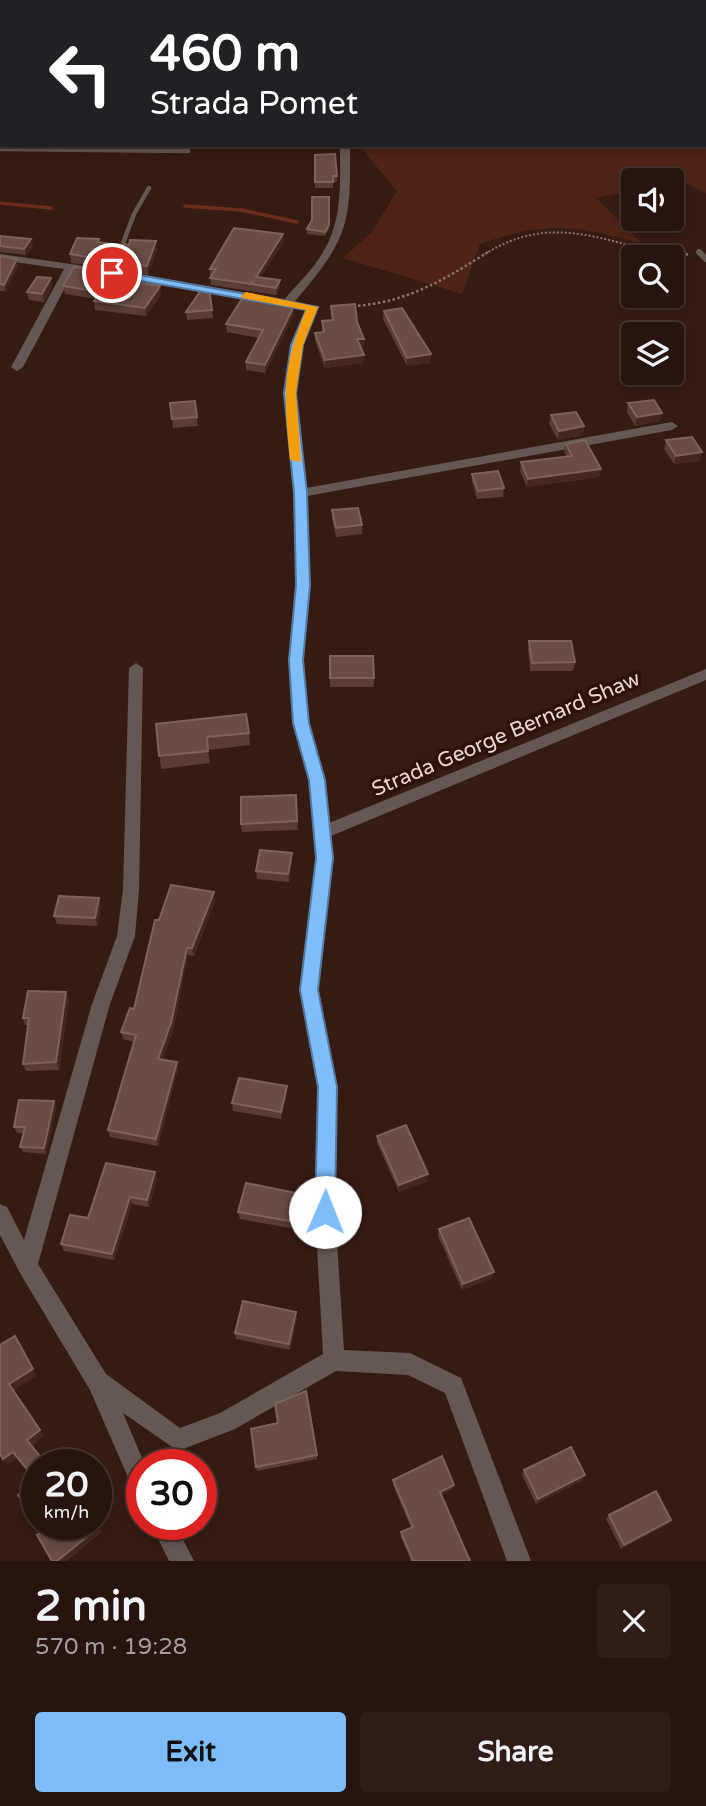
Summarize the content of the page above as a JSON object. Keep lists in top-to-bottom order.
{
  "streets": {
    "street": ["Strada George Bernard Shaw"]
  },
  "page": {
    "turn": ["460 m", "Strada Pomet"],
    "speed": "20 km/h",
    "limit": "30",
    "heading": ["2 min", "570 m · 19:28"],
    "buttons": ["Exit", "Share"]
  }
}
